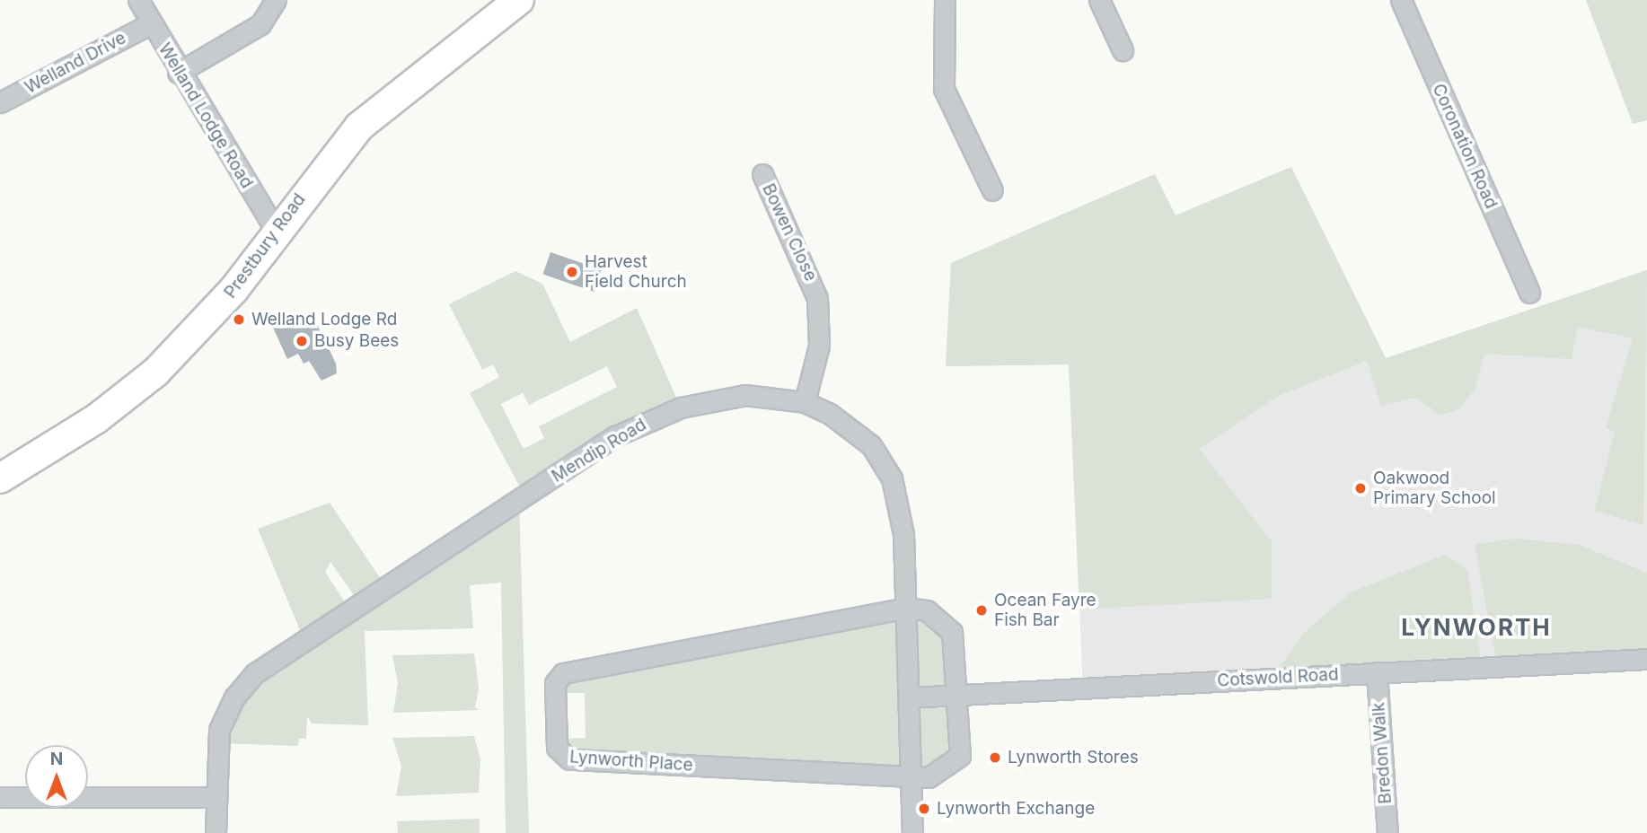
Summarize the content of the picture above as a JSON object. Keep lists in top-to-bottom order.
{
  "streets": {
    "main road": ["Prestbury Road"],
    "street": [
      "Welland Drive",
      "Welland Lodge Road",
      "Coronation Road",
      "Bowen Close",
      "Mendip Road",
      "Cotswold Road",
      "Bredon Walk",
      "Lynworth Place"
    ]
  },
  "crossings": [
    ["Welland Drive", "Welland Lodge Road"],
    ["Welland Lodge Road", "Prestbury Road"],
    ["Bowen Close", "Mendip Road"],
    ["Mendip Road", "Cotswold Road"],
    ["Mendip Road", "Lynworth Place"],
    ["Cotswold Road", "Bredon Walk"]
  ],
  "districts": ["LYNWORTH"],
  "places": [
    "Harvest Field Church",
    "Welland Lodge Rd",
    "Busy Bees",
    "Oakwood Primary School",
    "Ocean Fayre Fish Bar",
    "Lynworth Stores",
    "Lynworth Exchange"
  ],
  "north": "top"
}
